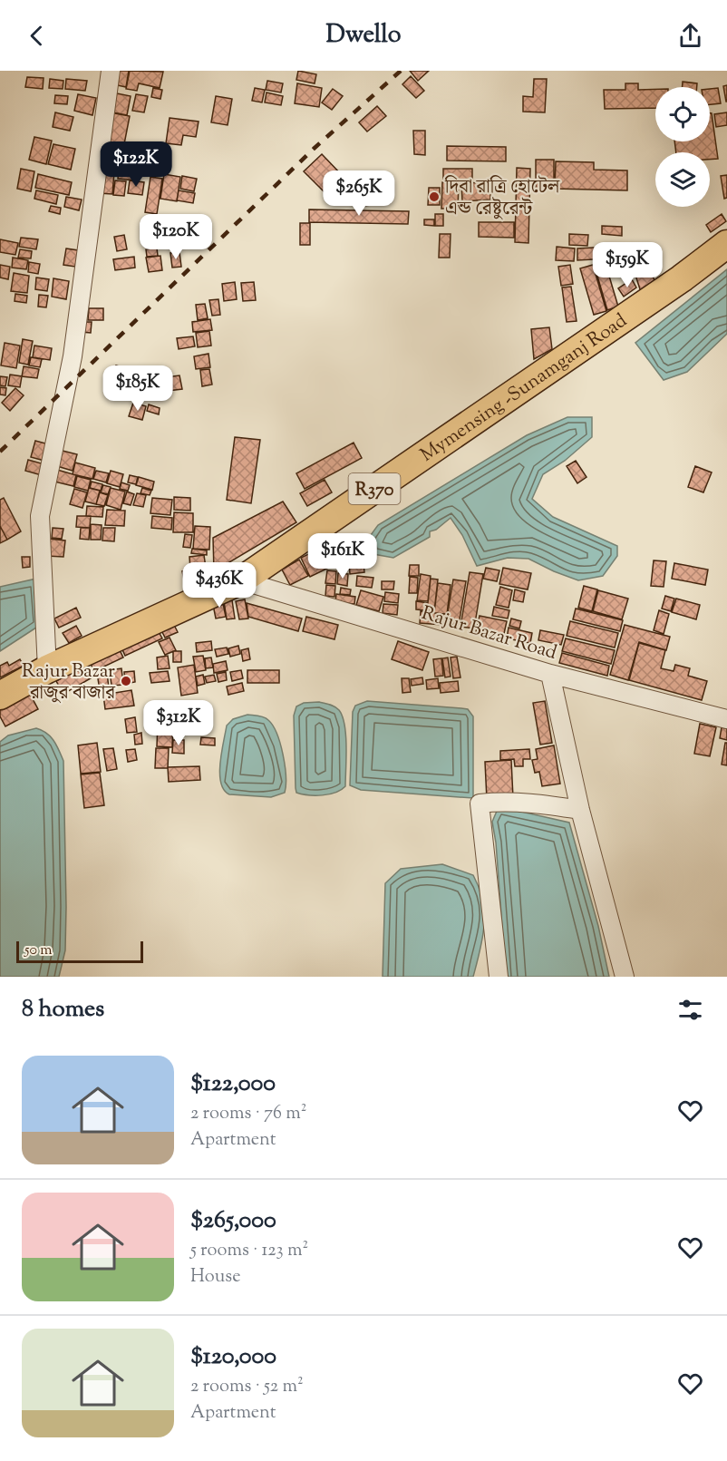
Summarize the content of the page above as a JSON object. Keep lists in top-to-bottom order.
{
  "streets": {
    "main road": ["Mymensing -Sunamganj Road", "R370"],
    "street": ["Rajur Bazar Road"]
  },
  "crossings": [
    ["Mymensing -Sunamganj Road", "Rajur Bazar Road"]
  ],
  "places": ["দিবা রাত্রি হোটেল এন্ড রেষ্টুরেন্ট", "Rajur Bazar রাজুর বাজার"],
  "scale_bar": "50 m",
  "page": {
    "header": "Dwello",
    "price": [
      "$122K",
      "$265K",
      "$120K",
      "$159K",
      "$185K",
      "$161K",
      "$436K",
      "$312K"
    ],
    "scale": "50 m",
    "heading": "8 homes",
    "list": [
      {
        "name": "$122,000",
        "note": "2 rooms · 76 m² · Apartment"
      },
      {
        "name": "$265,000",
        "note": "5 rooms · 123 m² · House"
      },
      {
        "name": "$120,000",
        "note": "2 rooms · 52 m² · Apartment"
      }
    ]
  }
}
